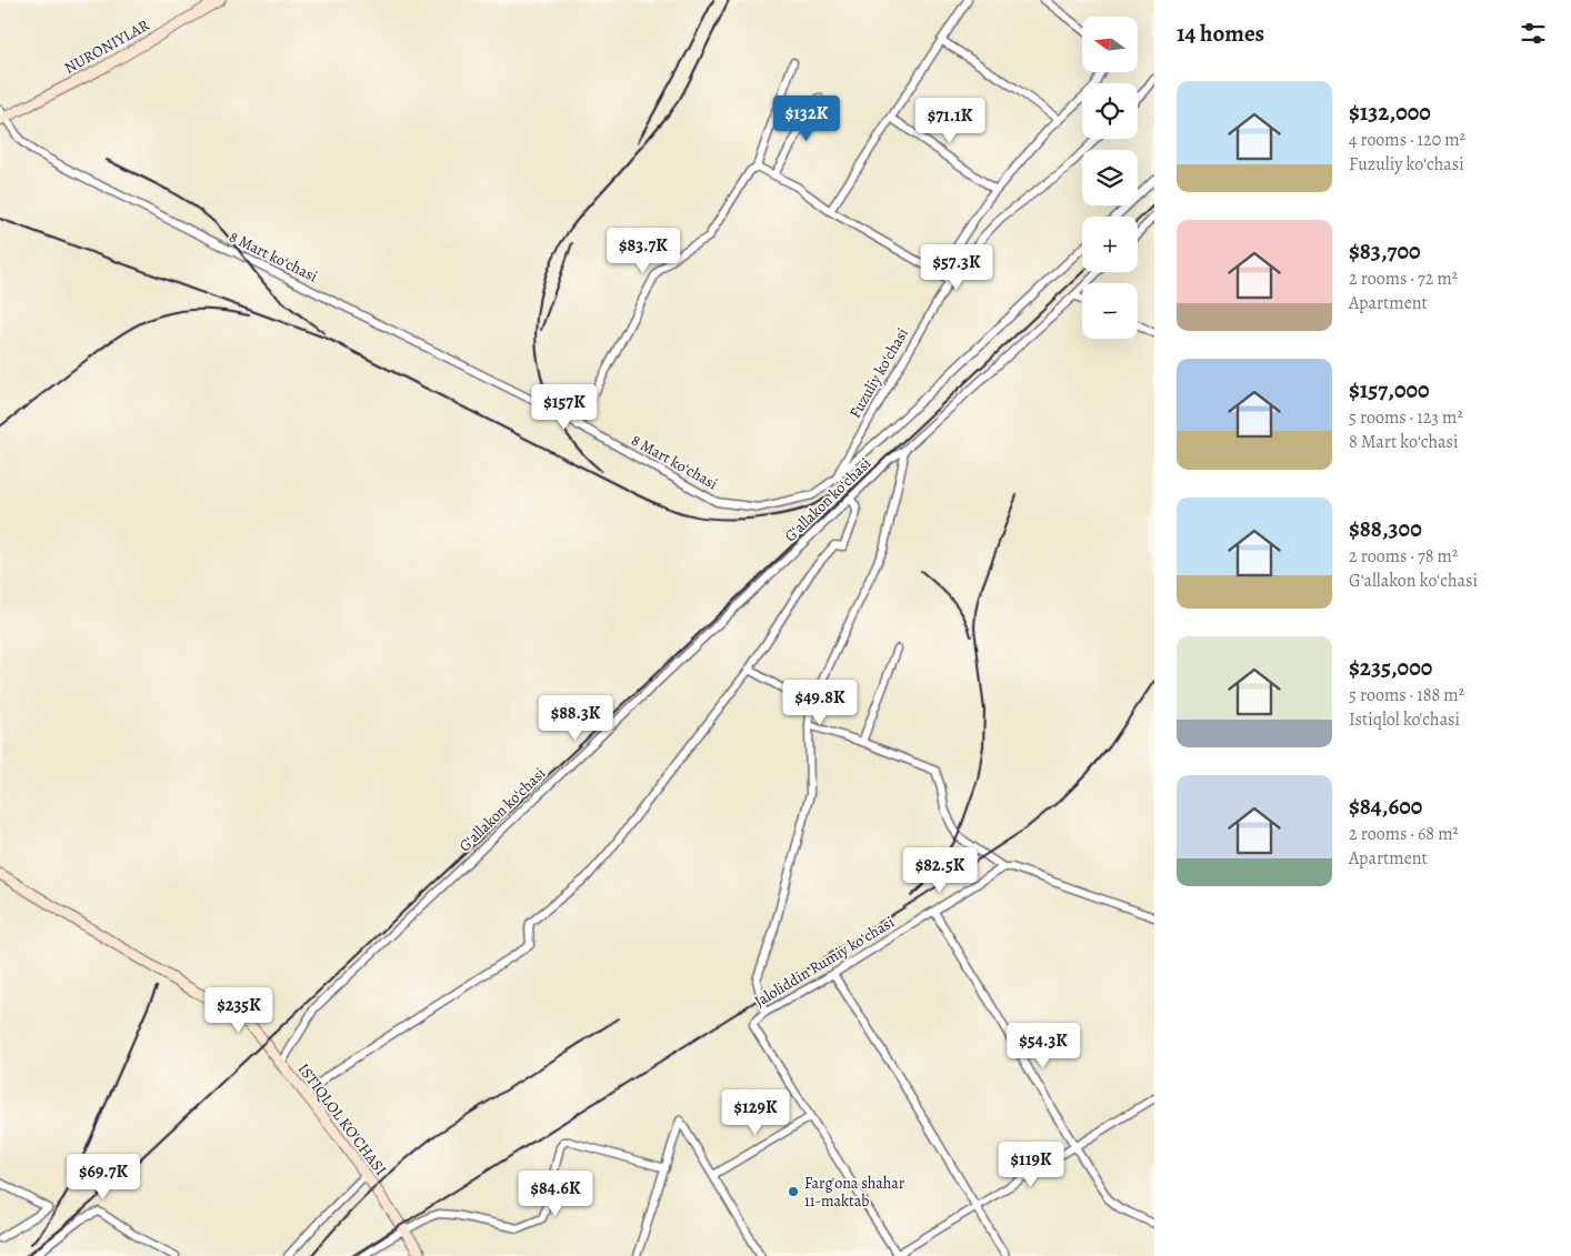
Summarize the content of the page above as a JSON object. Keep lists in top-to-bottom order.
{
  "streets": {
    "main road": ["NURONIYLAR", "ISTIQLOL KO'CHASI"],
    "street": [
      "8 Mart koʻchasi",
      "Fuzuliy koʻchasi",
      "Gʻallakon koʻchasi",
      "Jaloliddin Rumiy koʻchasi"
    ]
  },
  "crossings": [
    ["NURONIYLAR", "8 Mart koʻchasi"],
    ["8 Mart koʻchasi", "Fuzuliy koʻchasi"],
    ["Gʻallakon koʻchasi", "ISTIQLOL KO'CHASI"]
  ],
  "places": ["Farg'ona shahar 11-maktab"],
  "north": "left",
  "page": {
    "heading": "14 homes",
    "map_buttons": ["+", "−"],
    "list": [
      {
        "name": "$132,000",
        "note": "4 rooms · 120 m² · Fuzuliy koʻchasi"
      },
      {
        "name": "$83,700",
        "note": "2 rooms · 72 m² · Apartment"
      },
      {
        "name": "$157,000",
        "note": "5 rooms · 123 m² · 8 Mart koʻchasi"
      },
      {
        "name": "$88,300",
        "note": "2 rooms · 78 m² · Gʻallakon koʻchasi"
      },
      {
        "name": "$235,000",
        "note": "5 rooms · 188 m² · Istiqlol ko'chasi"
      },
      {
        "name": "$84,600",
        "note": "2 rooms · 68 m² · Apartment"
      }
    ],
    "price": [
      "$132K",
      "$71.1K",
      "$83.7K",
      "$57.3K",
      "$157K",
      "$49.8K",
      "$88.3K",
      "$82.5K",
      "$235K",
      "$54.3K",
      "$129K",
      "$119K",
      "$69.7K",
      "$84.6K"
    ]
  }
}
